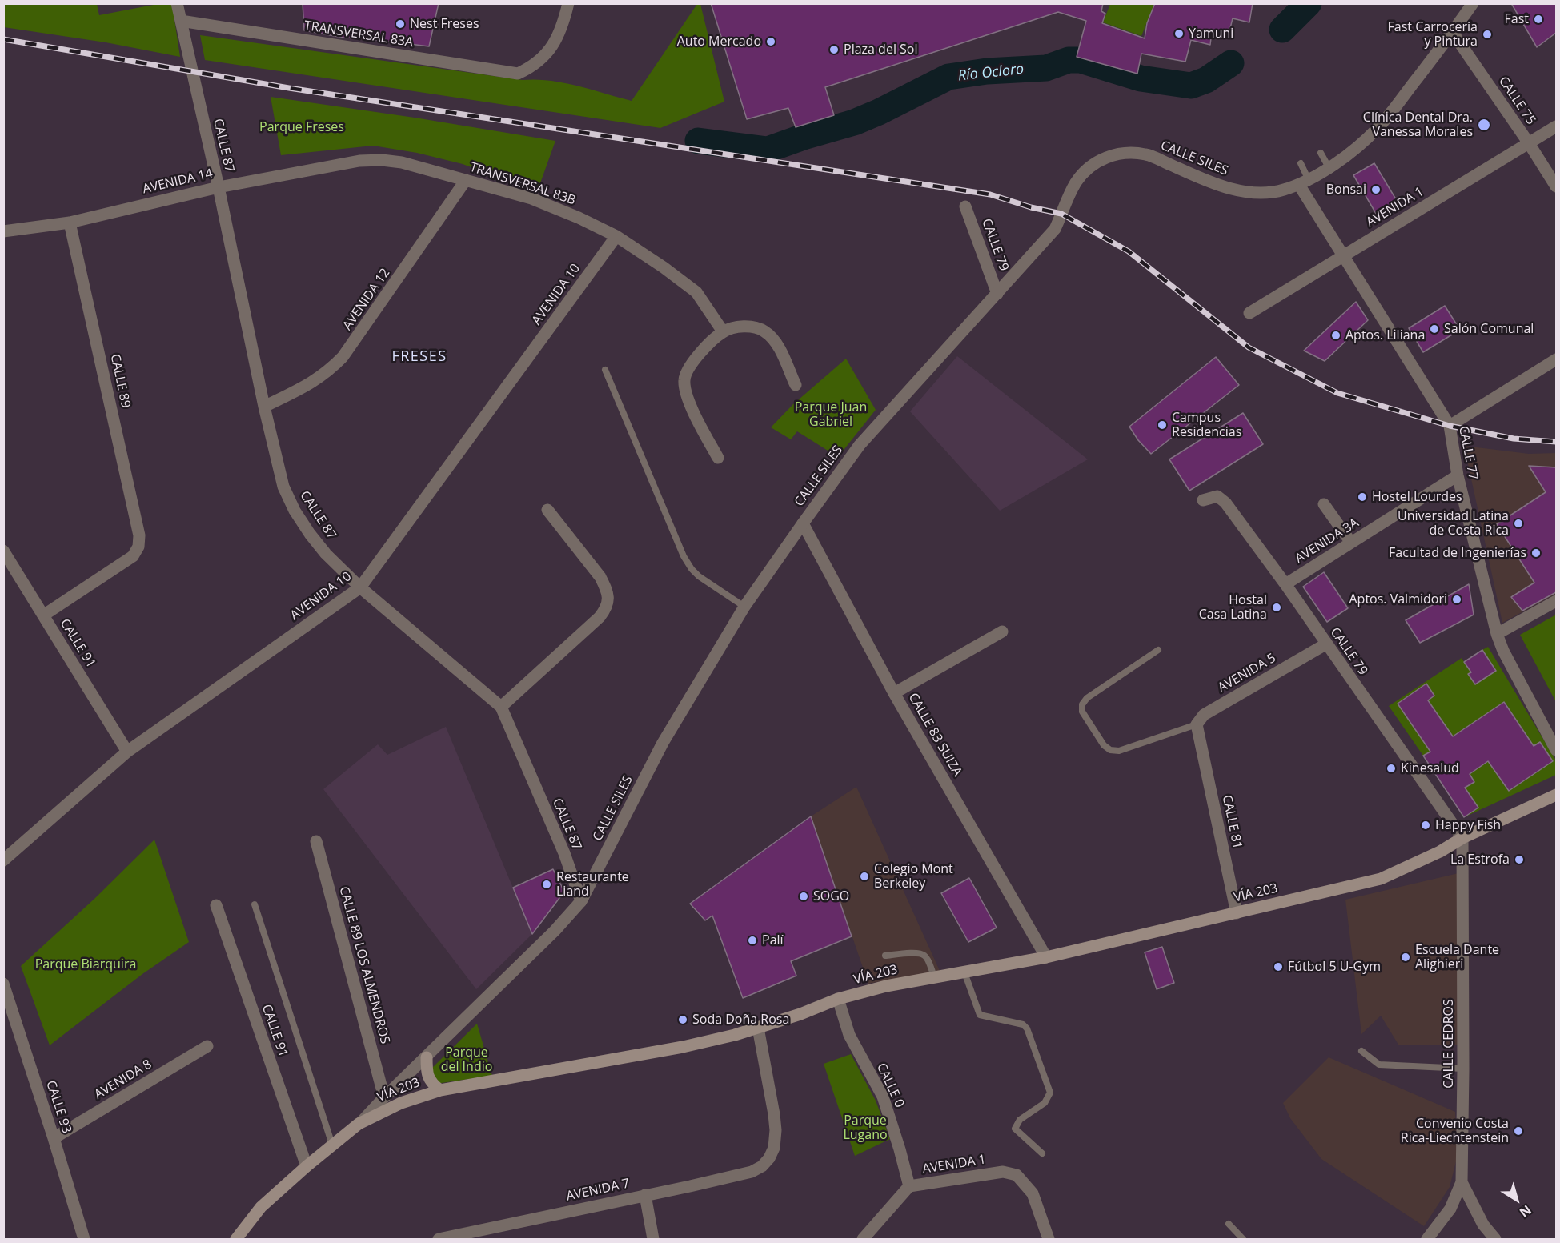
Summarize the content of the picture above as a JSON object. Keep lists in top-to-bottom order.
{
  "streets": {
    "main road": ["VÍA 203"],
    "street": [
      "TRANSVERSAL 83A",
      "CALLE 75",
      "CALLE 87",
      "CALLE SILES",
      "AVENIDA 14",
      "TRANSVERSAL 83B",
      "AVENIDA 1",
      "CALLE 79",
      "AVENIDA 10",
      "AVENIDA 12",
      "CALLE 89",
      "CALLE 77",
      "AVENIDA 3A",
      "CALLE 91",
      "AVENIDA 5",
      "CALLE 83 SUIZA",
      "CALLE 81",
      "CALLE 89 LOS ALMENDROS",
      "CALLE CEDROS",
      "AVENIDA 8",
      "CALLE 0",
      "CALLE 93",
      "AVENIDA 7"
    ]
  },
  "crossings": [
    ["TRANSVERSAL 83A", "CALLE 87"],
    ["CALLE 75", "CALLE SILES"],
    ["CALLE 75", "AVENIDA 1"],
    ["CALLE 87", "CALLE SILES"],
    ["CALLE 87", "AVENIDA 14"],
    ["CALLE 87", "AVENIDA 10"],
    ["CALLE 87", "AVENIDA 12"],
    ["CALLE SILES", "CALLE 79"],
    ["CALLE SILES", "CALLE 77"],
    ["CALLE SILES", "CALLE 83 SUIZA"],
    ["CALLE SILES", "VÍA 203"],
    ["CALLE SILES", "CALLE 89 LOS ALMENDROS"],
    ["AVENIDA 14", "TRANSVERSAL 83B"],
    ["AVENIDA 14", "CALLE 89"],
    ["TRANSVERSAL 83B", "AVENIDA 10"],
    ["TRANSVERSAL 83B", "AVENIDA 12"],
    ["AVENIDA 1", "CALLE 77"],
    ["AVENIDA 1", "CALLE 0"],
    ["CALLE 79", "AVENIDA 3A"],
    ["CALLE 79", "AVENIDA 5"],
    ["CALLE 79", "VÍA 203"],
    ["CALLE 79", "CALLE CEDROS"],
    ["AVENIDA 10", "CALLE 91"],
    ["CALLE 89", "CALLE 91"],
    ["CALLE 77", "AVENIDA 3A"],
    ["CALLE 91", "VÍA 203"],
    ["AVENIDA 5", "CALLE 81"],
    ["CALLE 83 SUIZA", "VÍA 203"],
    ["CALLE 81", "VÍA 203"],
    ["VÍA 203", "CALLE CEDROS"],
    ["VÍA 203", "CALLE 0"],
    ["VÍA 203", "AVENIDA 7"],
    ["AVENIDA 8", "CALLE 93"]
  ],
  "districts": ["FRESES"],
  "water": ["Río Ocloro"],
  "parks": [
    "Parque Freses",
    "Parque Juan Gabriel",
    "Parque Biarquira",
    "Parque del Indio",
    "Parque Lugano"
  ],
  "places": [
    "Fast",
    "Nest Freses",
    "Yamuni",
    "Fast Carrocería y Pintura",
    "Auto Mercado",
    "Plaza del Sol",
    "Clínica Dental Dra. Vanessa Morales",
    "Bonsai",
    "Salón Comunal",
    "Aptos. Liliana",
    "Campus Residencias",
    "Hostel Lourdes",
    "Universidad Latina de Costa Rica",
    "Facultad de Ingenierías",
    "Aptos. Valmidori",
    "Hostal Casa Latina",
    "Kinesalud",
    "Happy Fish",
    "La Estrofa",
    "Colegio Mont Berkeley",
    "Restaurante Liand",
    "SOGO",
    "Palí",
    "Escuela Dante Alighieri",
    "Fútbol 5 U-Gym",
    "Soda Doña Rosa",
    "Convenio Costa Rica-Liechtenstein"
  ],
  "north": "bottom right"
}
